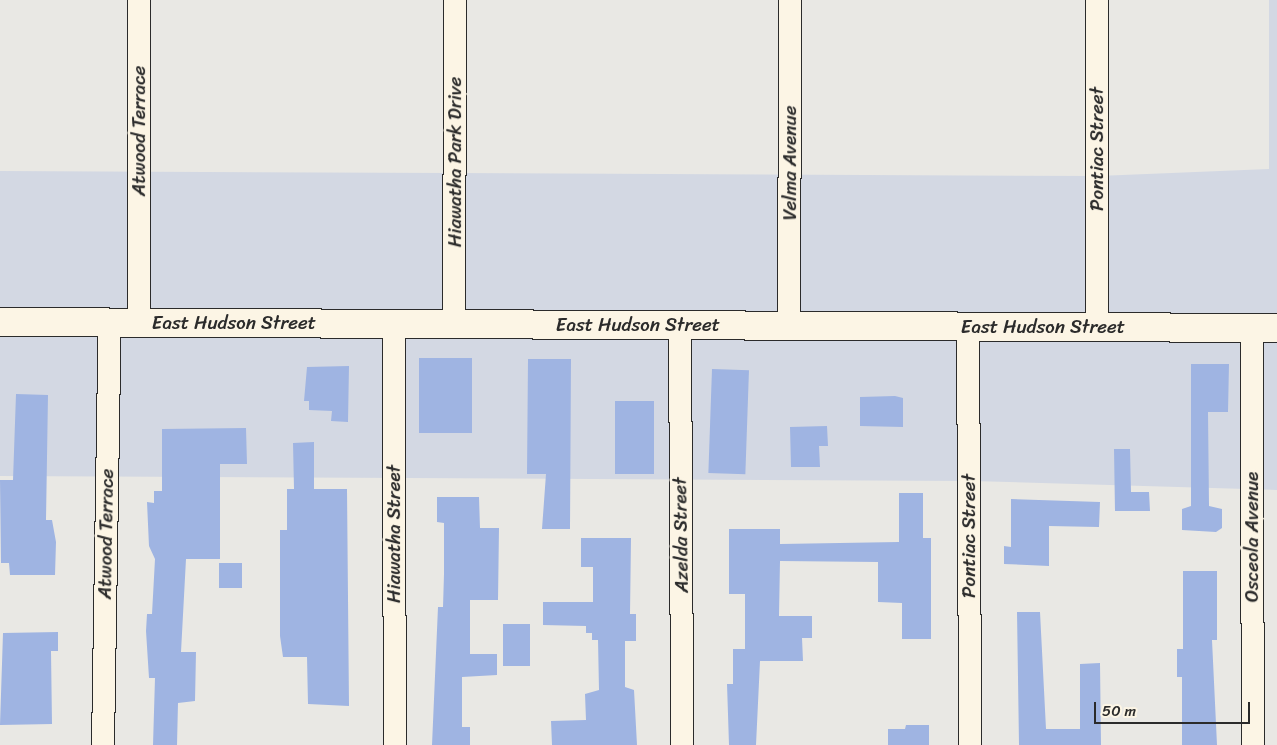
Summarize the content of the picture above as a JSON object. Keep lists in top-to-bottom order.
{
  "streets": {
    "main road": ["East Hudson Street"],
    "street": [
      "Atwood Terrace",
      "Pontiac Street",
      "Hiawatha Park Drive",
      "Velma Avenue",
      "Hiawatha Street",
      "Azelda Street",
      "Osceola Avenue"
    ]
  },
  "crossings": [
    ["Atwood Terrace", "East Hudson Street"],
    ["Pontiac Street", "East Hudson Street"],
    ["Hiawatha Park Drive", "East Hudson Street"],
    ["Velma Avenue", "East Hudson Street"],
    ["East Hudson Street", "Hiawatha Street"],
    ["East Hudson Street", "Azelda Street"],
    ["East Hudson Street", "Osceola Avenue"]
  ],
  "scale_bar": "50 m"
}
